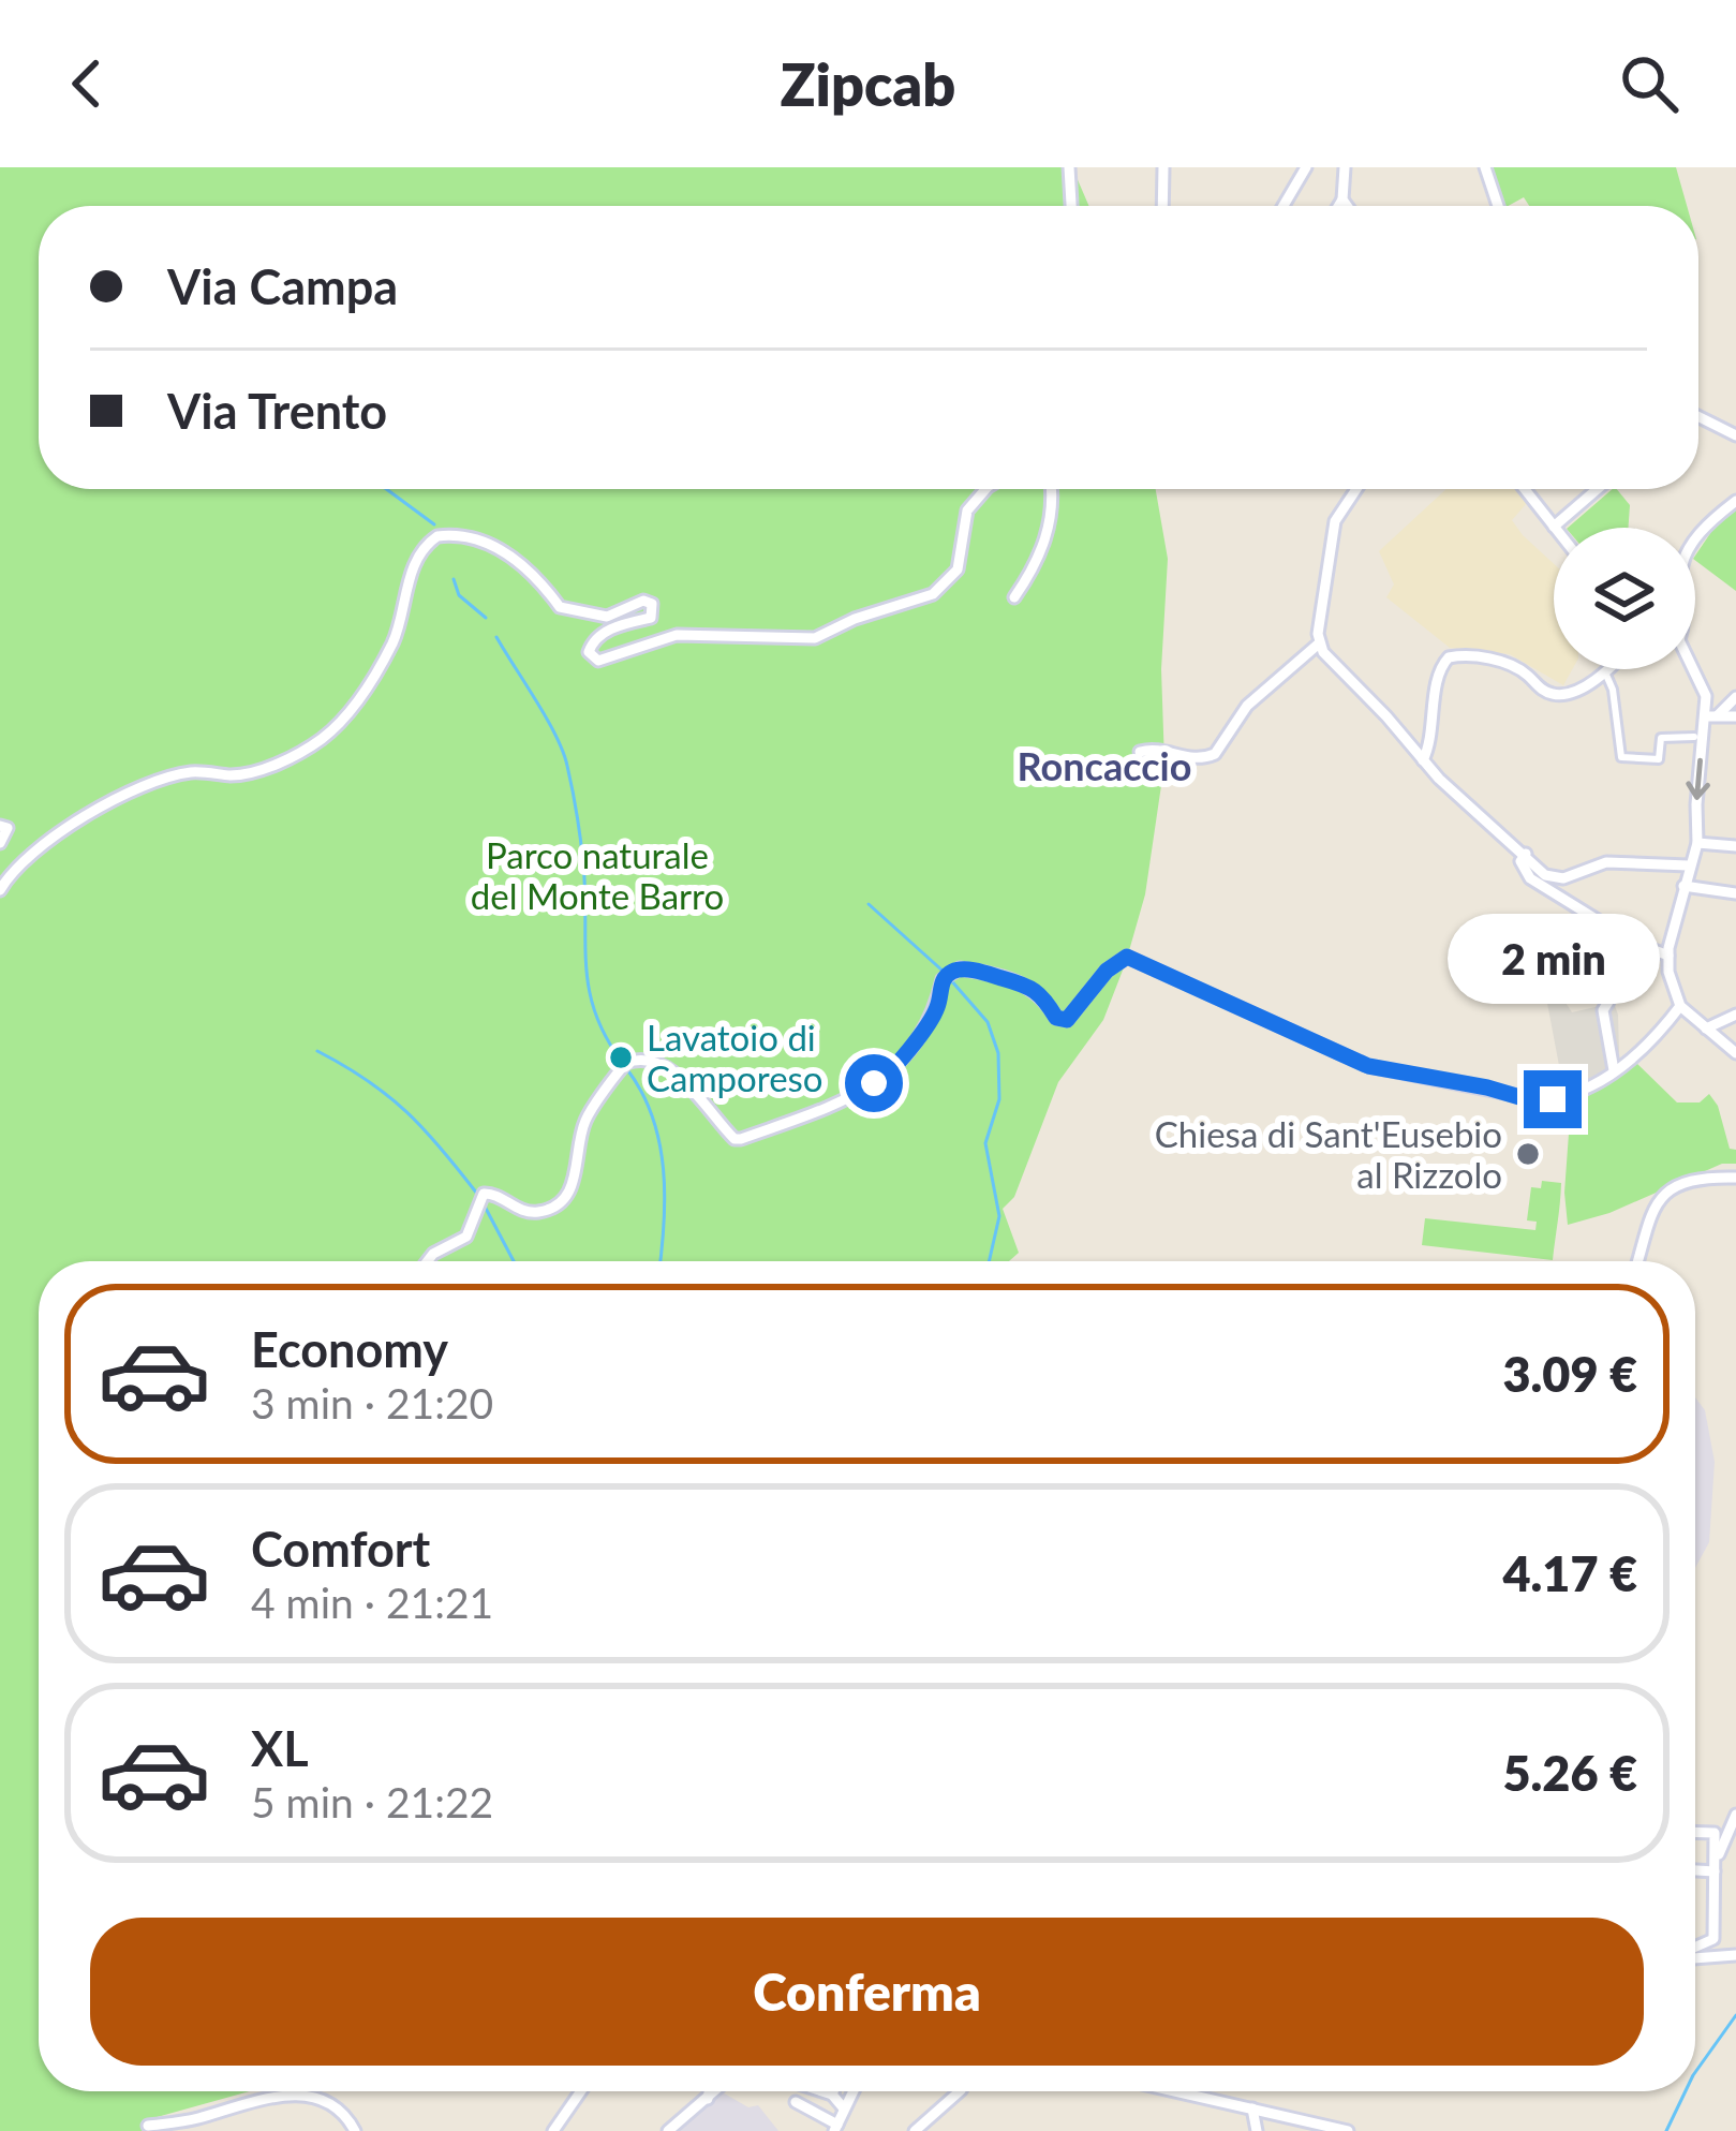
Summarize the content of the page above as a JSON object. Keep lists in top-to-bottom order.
{
  "districts": ["Roncaccio"],
  "parks": ["Parco naturale del Monte Barro"],
  "places": ["Lavatoio di Camporeso", "Chiesa di Sant'Eusebio al Rizzolo"],
  "page": {
    "header": "Zipcab",
    "banner": ["Via Campa", "Via Trento"],
    "bubble": "2 min",
    "list": [
      {
        "name": "Economy",
        "note": "3 min · 21:20",
        "value": "3.09 €"
      },
      {
        "name": "Comfort",
        "note": "4 min · 21:21",
        "value": "4.17 €"
      },
      {
        "name": "XL",
        "note": "5 min · 21:22",
        "value": "5.26 €"
      }
    ],
    "buttons": "Conferma"
  }
}
